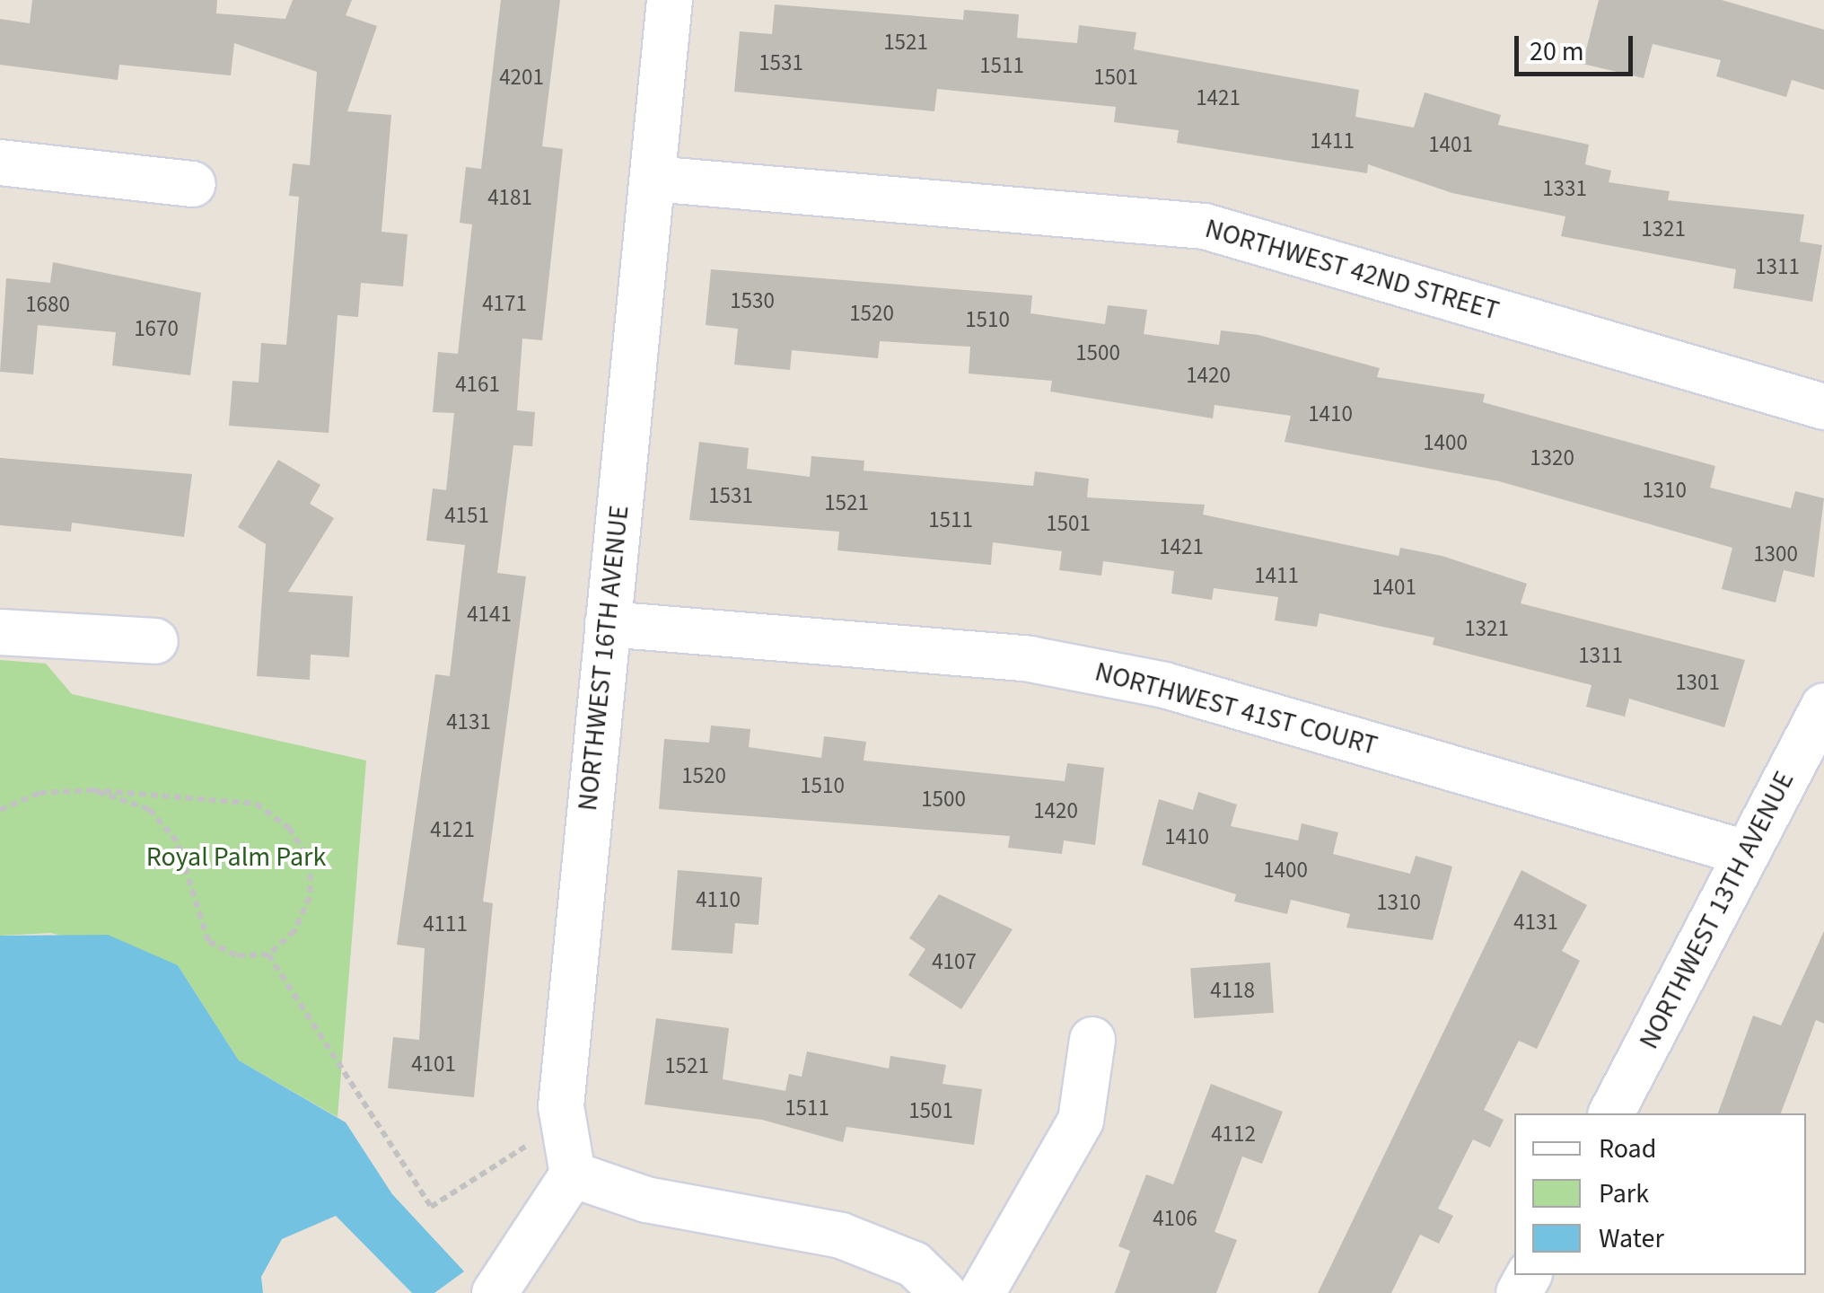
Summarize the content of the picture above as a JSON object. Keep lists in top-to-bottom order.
{
  "streets": {
    "street": [
      "NORTHWEST 42ND STREET",
      "NORTHWEST 16TH AVENUE",
      "NORTHWEST 41ST COURT",
      "NORTHWEST 13TH AVENUE"
    ]
  },
  "crossings": [
    ["NORTHWEST 42ND STREET", "NORTHWEST 16TH AVENUE"],
    ["NORTHWEST 16TH AVENUE", "NORTHWEST 41ST COURT"],
    ["NORTHWEST 41ST COURT", "NORTHWEST 13TH AVENUE"]
  ],
  "parks": ["Royal Palm Park"],
  "house_numbers": [
    "1521",
    "1531",
    "1511",
    "4201",
    "1501",
    "1421",
    "1411",
    "1401",
    "1331",
    "4181",
    "1321",
    "1311",
    "1530",
    "4171",
    "1680",
    "1520",
    "1510",
    "1670",
    "1500",
    "1420",
    "4161",
    "1410",
    "1400",
    "1320",
    "1310",
    "1531",
    "1521",
    "4151",
    "1511",
    "1501",
    "1421",
    "1300",
    "1411",
    "1401",
    "4141",
    "1321",
    "1311",
    "1301",
    "4131",
    "1520",
    "1510",
    "1500",
    "1420",
    "4121",
    "1410",
    "1400",
    "4110",
    "1310",
    "4131",
    "4111",
    "4107",
    "4118",
    "4101",
    "1521",
    "1511",
    "1501",
    "4112",
    "4106"
  ],
  "legend": ["Road", "Park", "Water"],
  "scale_bar": "20 m"
}
